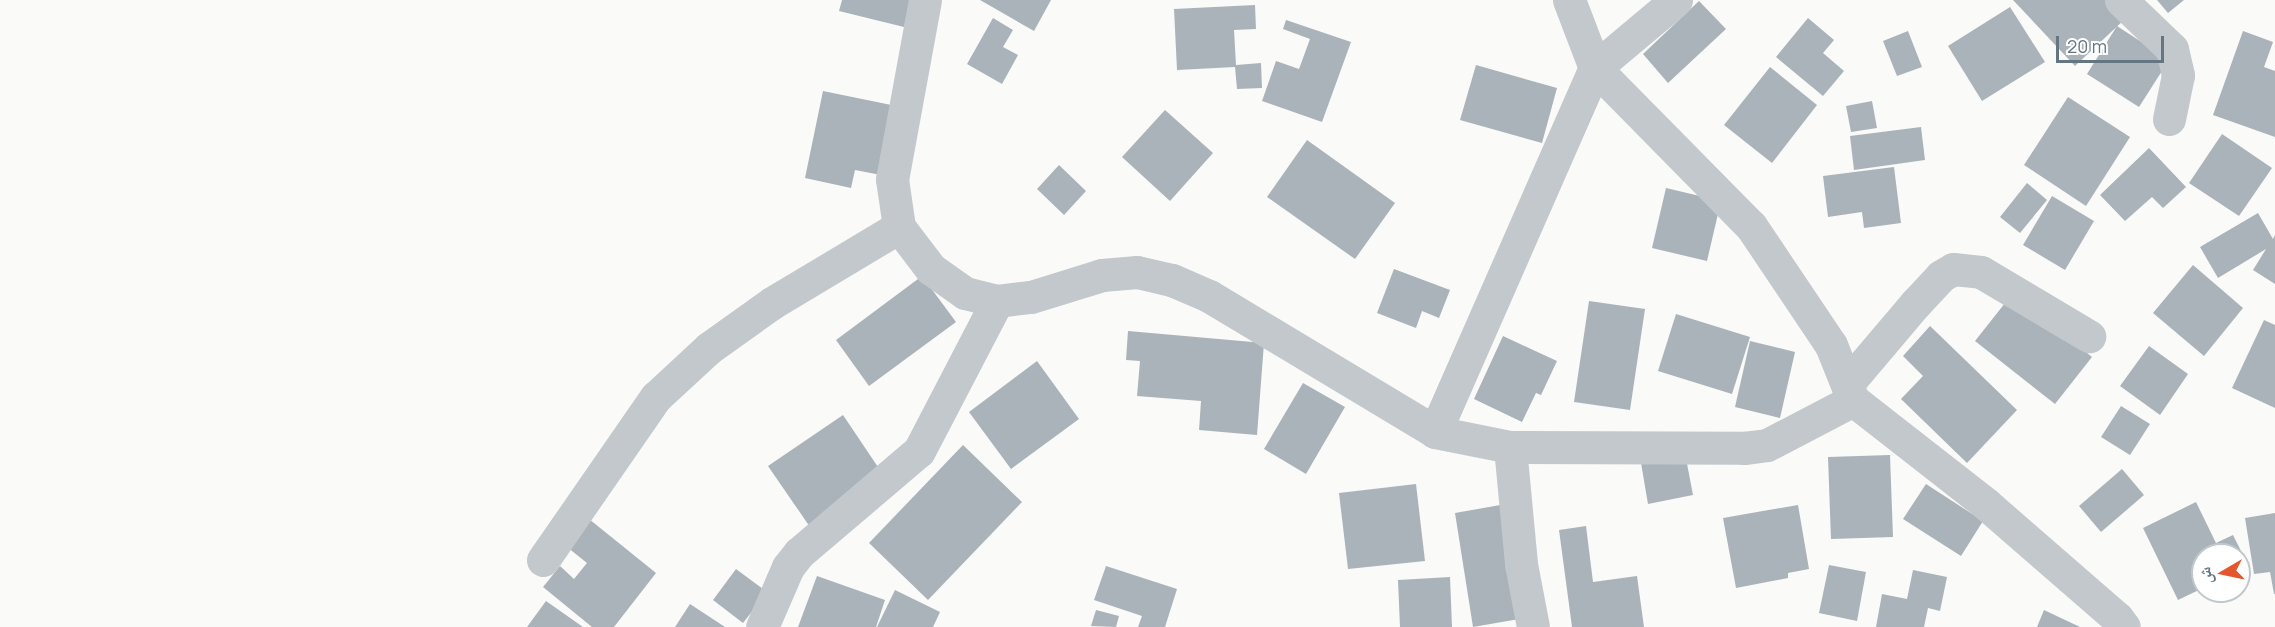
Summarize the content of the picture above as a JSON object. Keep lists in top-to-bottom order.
{
  "scale_bar": "20 m",
  "north": "left"
}
